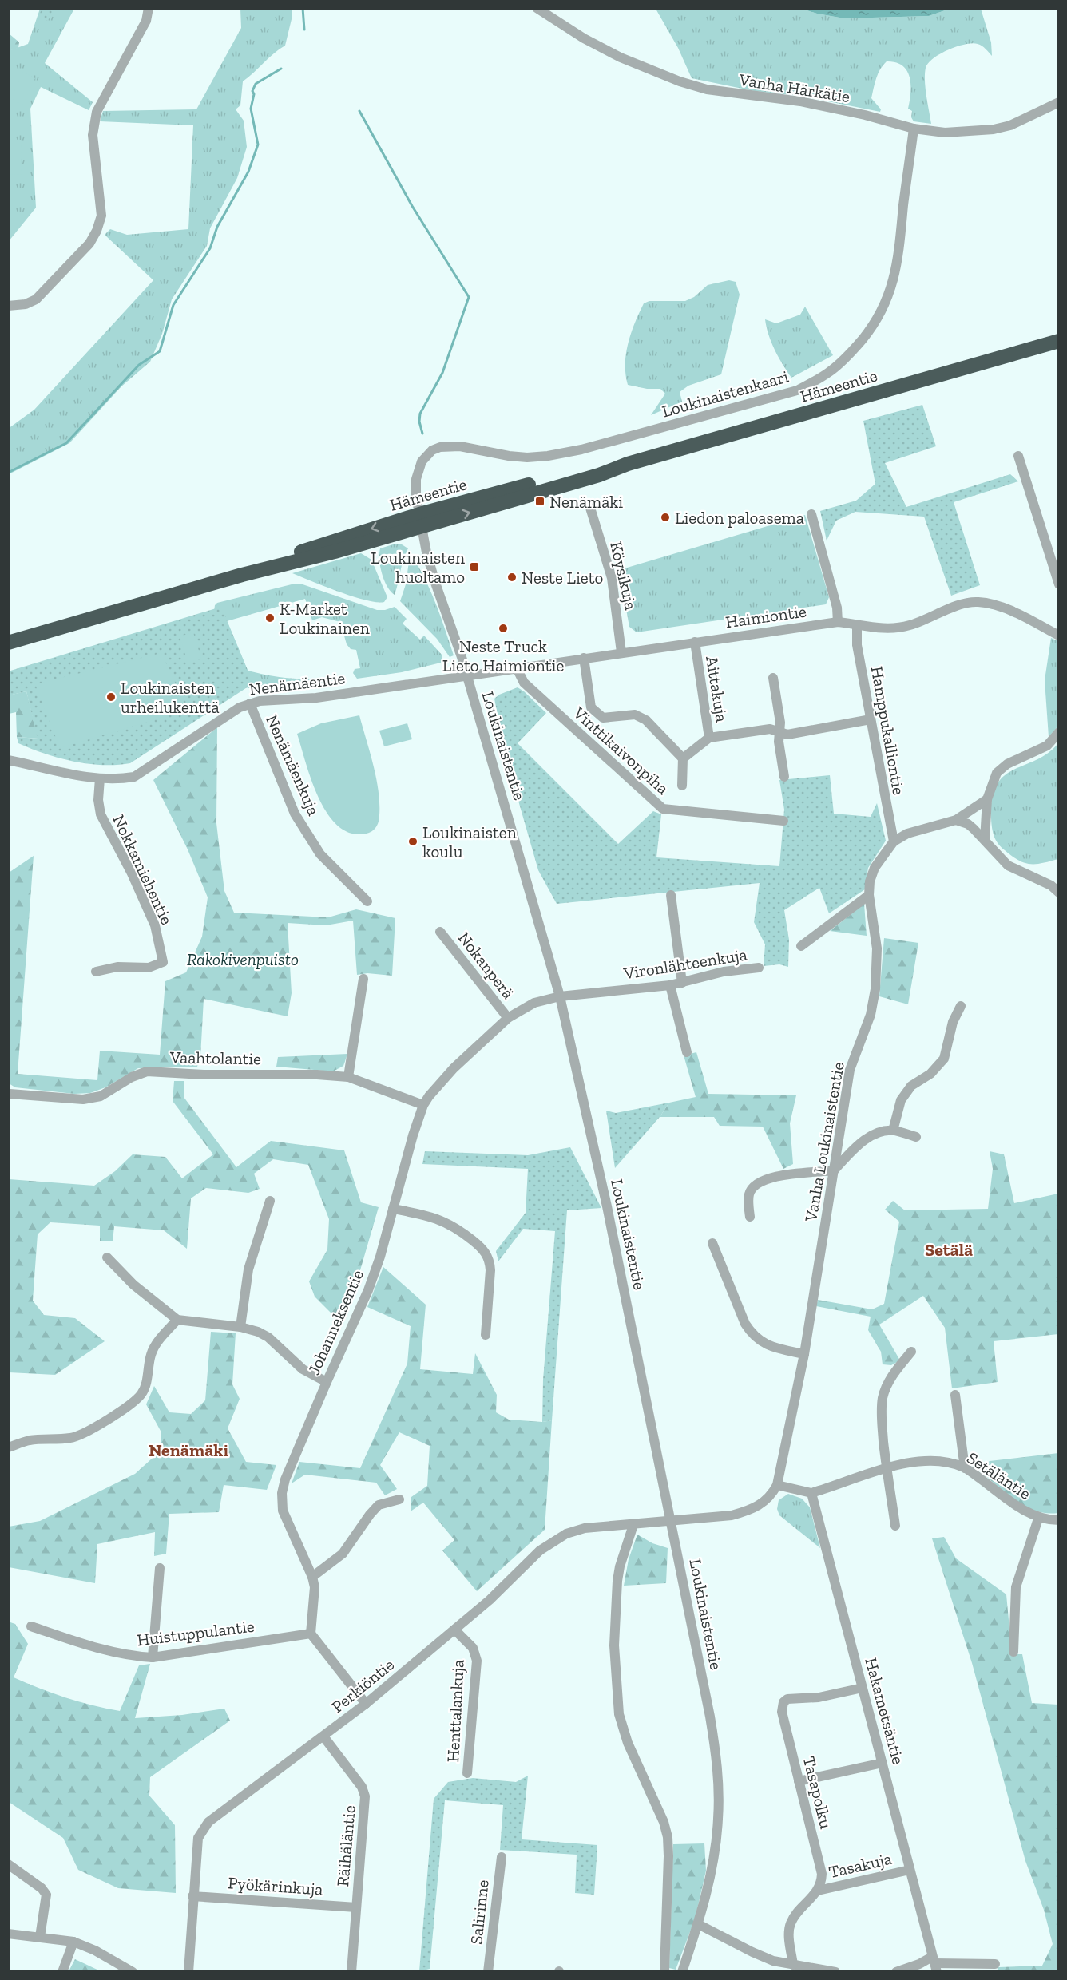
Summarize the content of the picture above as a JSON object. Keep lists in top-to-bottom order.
{
  "streets": {
    "highway": ["Hämeentie"],
    "street": [
      "Vanha Härkätie",
      "Loukinaistenkaari",
      "Köysikuja",
      "Haimiontie",
      "Nenämäentie",
      "Aittakuja",
      "Hamppukalliontie",
      "Loukinaistentie",
      "Vinttikaivonpiha",
      "Nenämäenkuja",
      "Nokkamiehentie",
      "Vironlähteenkuja",
      "Nokanperä",
      "Vaahtolantie",
      "Vanha Loukinaistentie",
      "Johanneksentie",
      "Setäläntie",
      "Huistuppulantie",
      "Perkiöntie",
      "Henttalankuja",
      "Hakametsäntie",
      "Tasapolku",
      "Räihäläntie",
      "Tasakuja",
      "Pyökärinkuja",
      "Salirinne"
    ]
  },
  "crossings": [
    ["Vanha Härkätie", "Loukinaistenkaari"],
    ["Hämeentie", "Loukinaistenkaari"],
    ["Hämeentie", "Loukinaistentie"],
    ["Loukinaistenkaari", "Loukinaistentie"],
    ["Köysikuja", "Haimiontie"],
    ["Haimiontie", "Nenämäentie"],
    ["Haimiontie", "Aittakuja"],
    ["Haimiontie", "Hamppukalliontie"],
    ["Haimiontie", "Loukinaistentie"],
    ["Haimiontie", "Vinttikaivonpiha"],
    ["Nenämäentie", "Loukinaistentie"],
    ["Nenämäentie", "Nenämäenkuja"],
    ["Nenämäentie", "Nokkamiehentie"],
    ["Hamppukalliontie", "Vanha Loukinaistentie"],
    ["Loukinaistentie", "Vironlähteenkuja"],
    ["Loukinaistentie", "Vanha Loukinaistentie"],
    ["Loukinaistentie", "Johanneksentie"],
    ["Loukinaistentie", "Perkiöntie"],
    ["Vironlähteenkuja", "Johanneksentie"],
    ["Nokanperä", "Johanneksentie"],
    ["Vaahtolantie", "Johanneksentie"],
    ["Vanha Loukinaistentie", "Perkiöntie"],
    ["Johanneksentie", "Huistuppulantie"],
    ["Setäläntie", "Hakametsäntie"],
    ["Perkiöntie", "Henttalankuja"],
    ["Perkiöntie", "Räihäläntie"],
    ["Perkiöntie", "Pyökärinkuja"],
    ["Hakametsäntie", "Tasapolku"],
    ["Hakametsäntie", "Tasakuja"],
    ["Tasapolku", "Tasakuja"],
    ["Räihäläntie", "Pyökärinkuja"]
  ],
  "districts": ["Setälä", "Nenämäki"],
  "parks": ["Rakokivenpuisto"],
  "places": {
    "transit": ["Nenämäki", "Loukinaisten huoltamo"],
    "other": [
      "Liedon paloasema",
      "Neste Lieto",
      "K-Market Loukinainen",
      "Neste Truck Lieto Haimiontie",
      "Loukinaisten urheilukenttä",
      "Loukinaisten koulu"
    ]
  }
}
